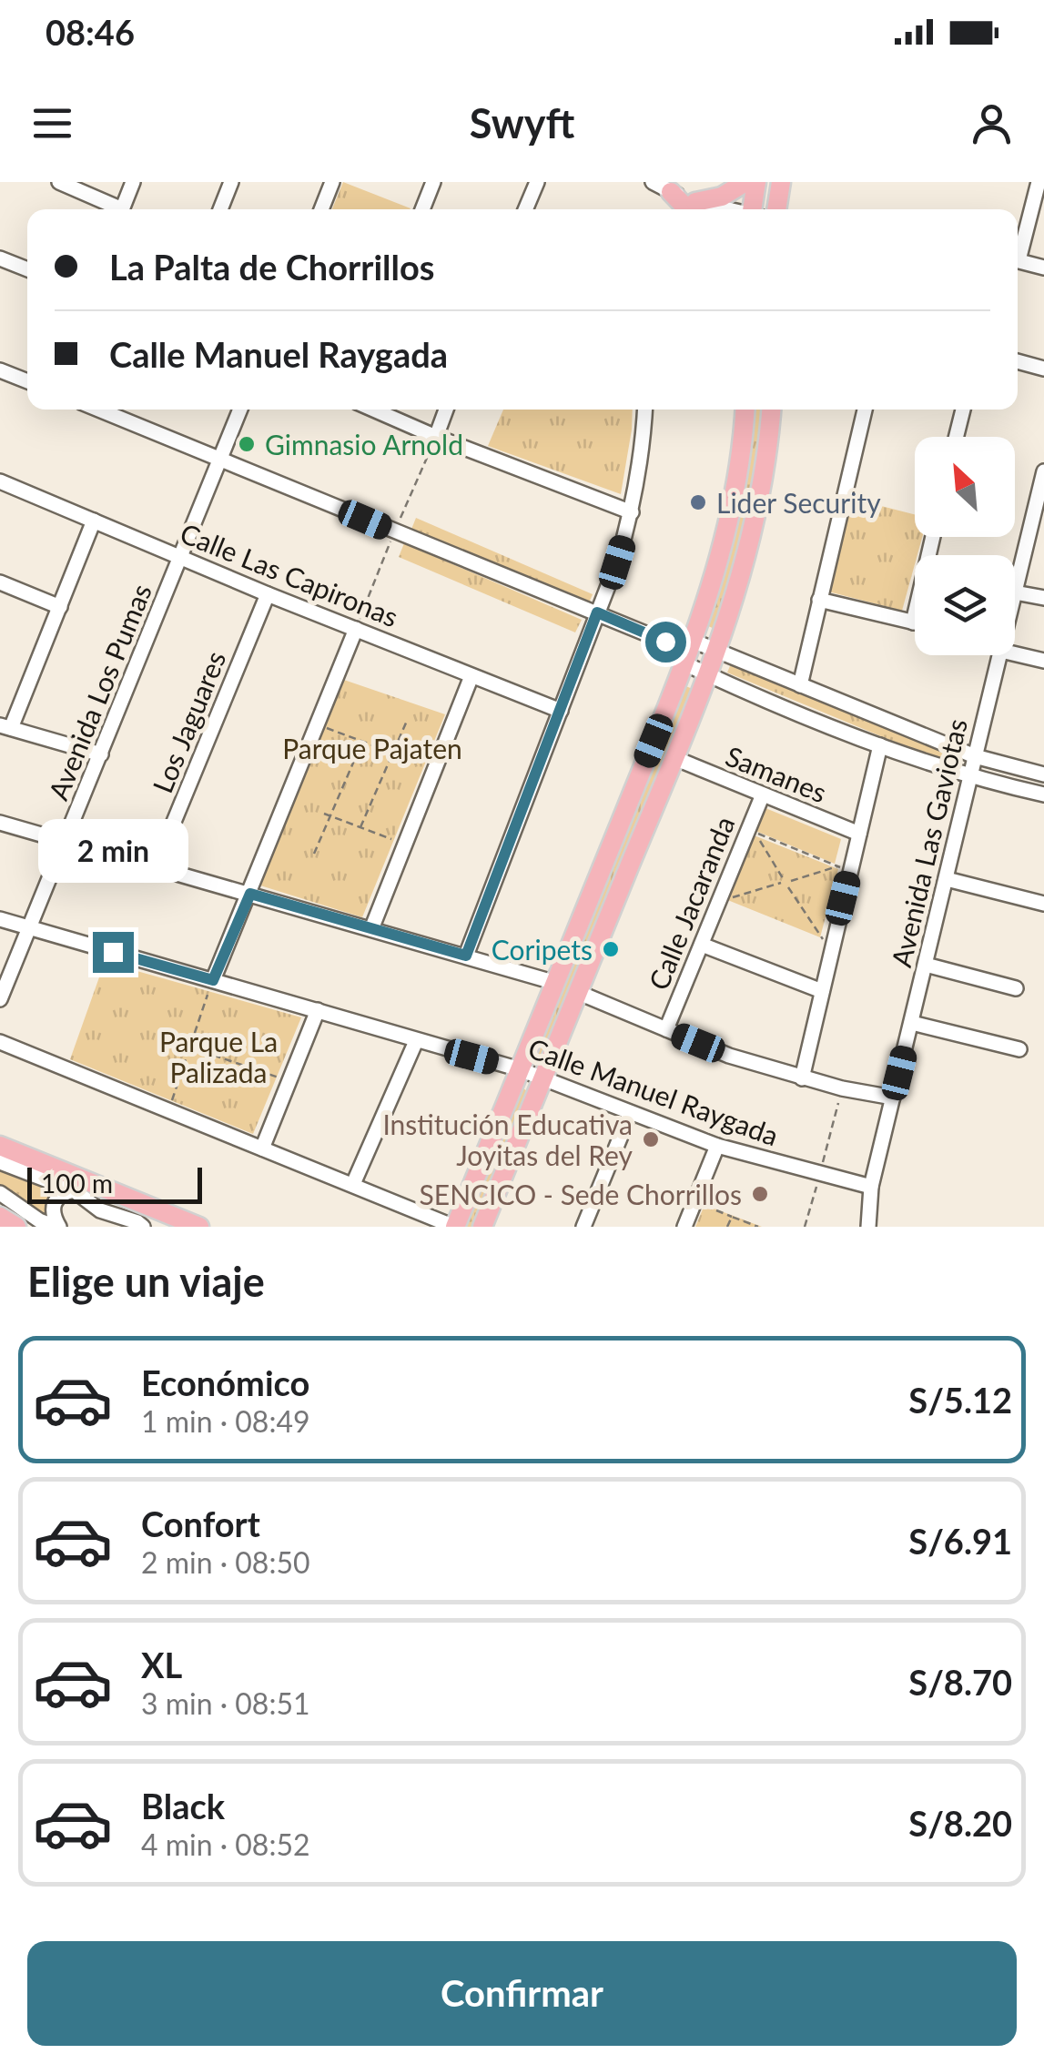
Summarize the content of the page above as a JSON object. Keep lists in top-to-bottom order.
{
  "streets": {
    "street": [
      "Calle Las Capironas",
      "Avenida Los Pumas",
      "Los Jaguares",
      "Samanes",
      "Avenida Las Gaviotas",
      "Calle Jacaranda",
      "Calle Manuel Raygada"
    ]
  },
  "crossings": [
    ["Calle Las Capironas", "Avenida Los Pumas"],
    ["Calle Las Capironas", "Los Jaguares"],
    ["Avenida Los Pumas", "Calle Manuel Raygada"],
    ["Samanes", "Calle Jacaranda"],
    ["Avenida Las Gaviotas", "Calle Manuel Raygada"]
  ],
  "parks": ["Parque Pajaten", "Parque La Palizada"],
  "places": [
    "Gimnasio Arnold",
    "Lider Security",
    "Coripets",
    "Institución Educativa Joyitas del Rey",
    "SENCICO - Sede Chorrillos"
  ],
  "scale_bar": "100 m",
  "north": "top left",
  "page": {
    "status": "08:46",
    "header": "Swyft",
    "banner": ["La Palta de Chorrillos", "Calle Manuel Raygada"],
    "bubble": "2 min",
    "scale": "100 m",
    "heading": "Elige un viaje",
    "list": [
      {
        "name": "Económico",
        "note": "1 min · 08:49",
        "value": "S/5.12"
      },
      {
        "name": "Confort",
        "note": "2 min · 08:50",
        "value": "S/6.91"
      },
      {
        "name": "XL",
        "note": "3 min · 08:51",
        "value": "S/8.70"
      },
      {
        "name": "Black",
        "note": "4 min · 08:52",
        "value": "S/8.20"
      }
    ],
    "buttons": "Confirmar"
  }
}
